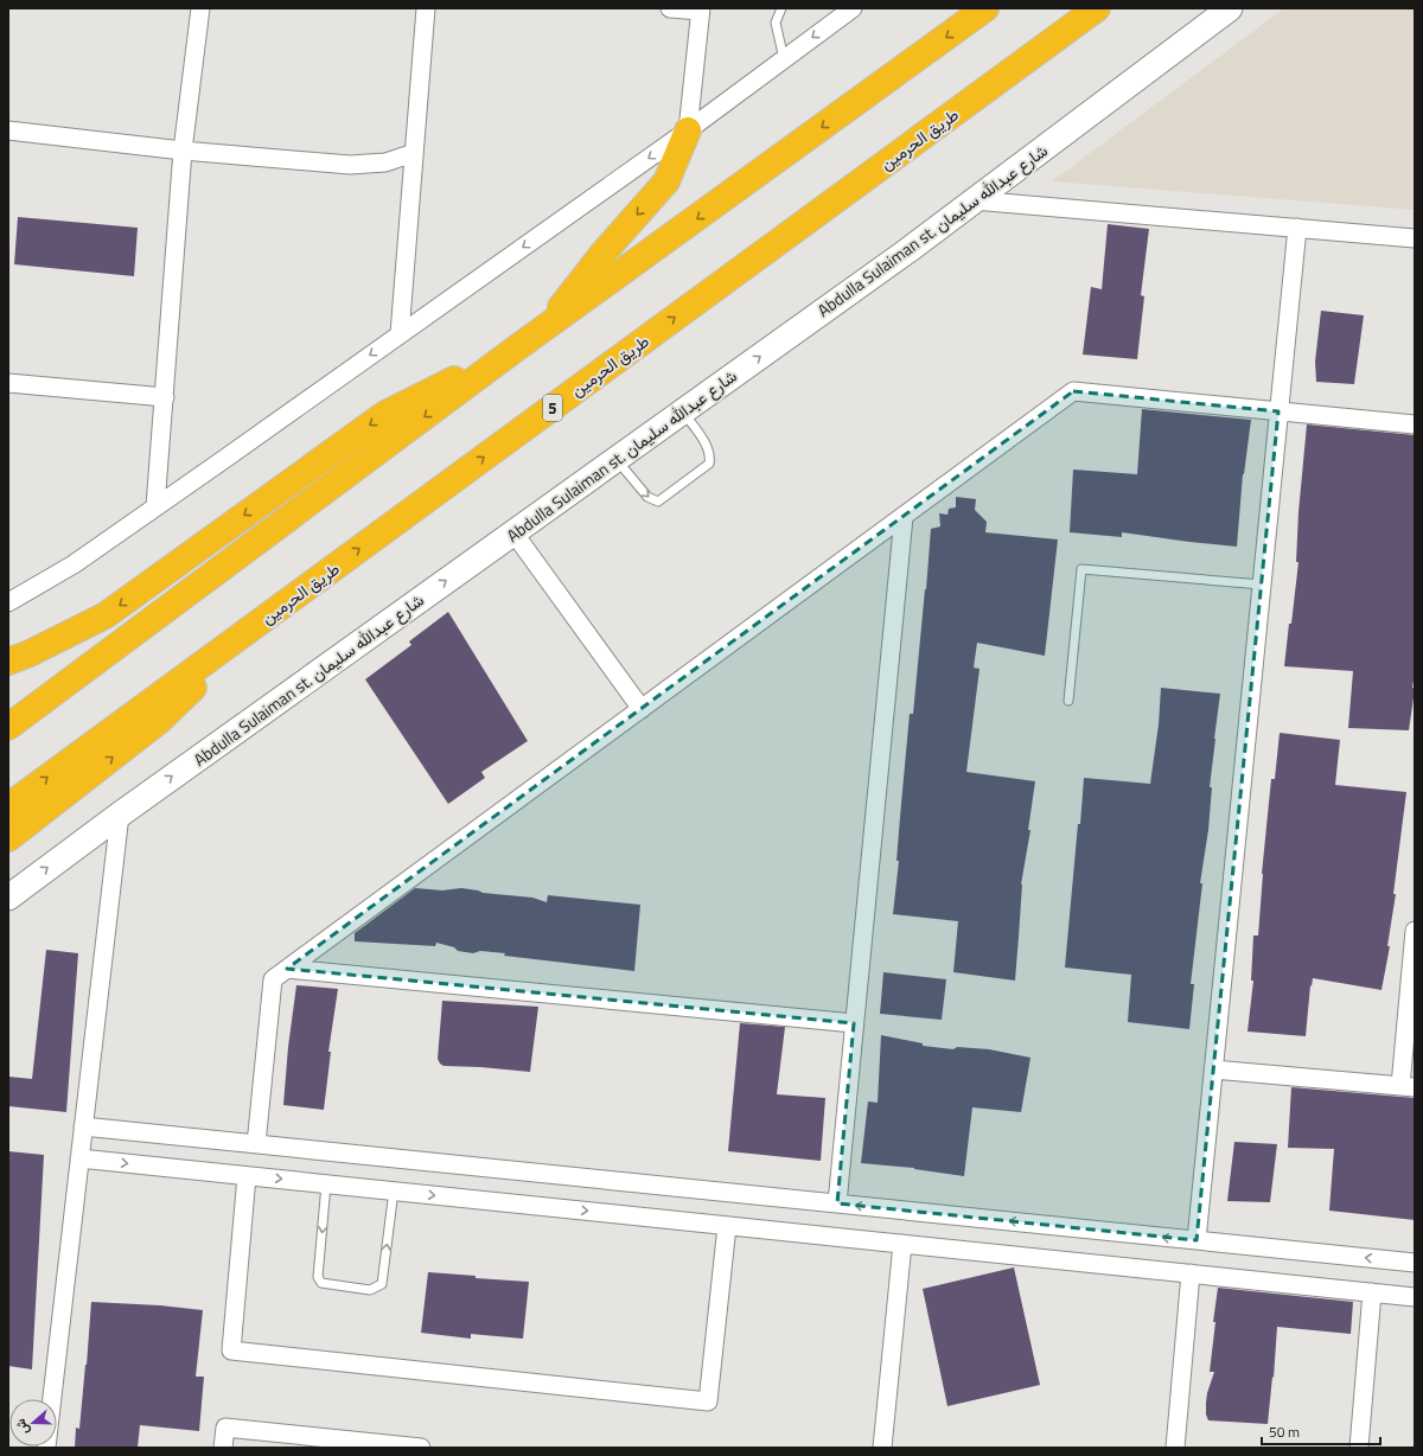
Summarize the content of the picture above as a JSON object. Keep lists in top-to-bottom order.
{
  "streets": {
    "highway": ["طريق الحرمين", "5"],
    "main road": ["Abdulla Sulaiman st. شارع عبدالله سليمان"]
  },
  "one_way": ["Abdulla Sulaiman st. شارع عبدالله سليمان"],
  "scale_bar": "50 m",
  "north": "left"
}
